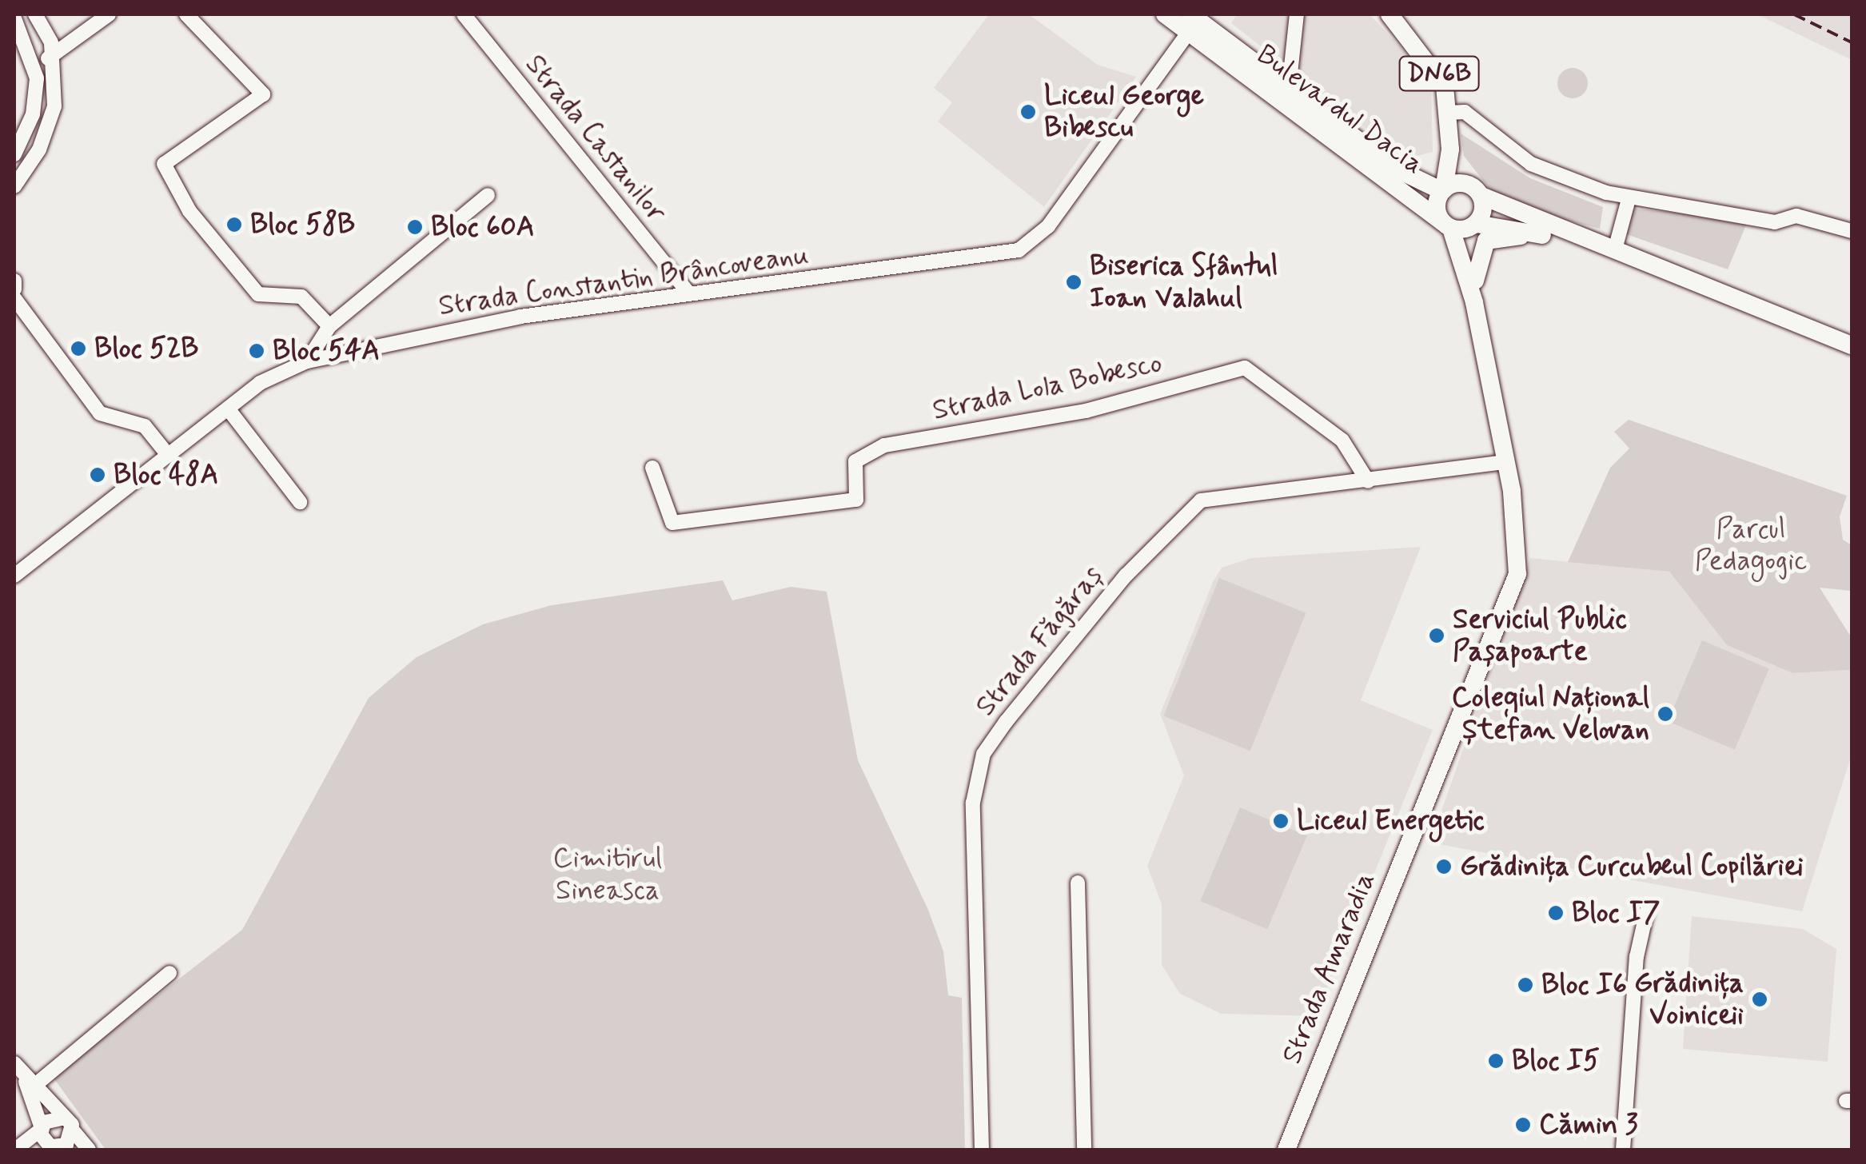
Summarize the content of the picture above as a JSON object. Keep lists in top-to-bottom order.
{
  "streets": {
    "main road": ["DN6B", "Bulevardul Dacia", "Strada Amaradia"],
    "street": [
      "Strada Castanilor",
      "Strada Constantin Brâncoveanu",
      "Strada Lola Bobesco",
      "Strada Făgăraș"
    ]
  },
  "crossings": [
    ["DN6B", "Bulevardul Dacia"],
    ["Bulevardul Dacia", "Strada Constantin Brâncoveanu"],
    ["Bulevardul Dacia", "Strada Amaradia"],
    ["Strada Castanilor", "Strada Constantin Brâncoveanu"],
    ["Strada Lola Bobesco", "Strada Făgăraș"],
    ["Strada Făgăraș", "Strada Amaradia"]
  ],
  "parks": ["Parcul Pedagogic", "Cimitirul Sineasca"],
  "places": [
    "Liceul George Bibescu",
    "Bloc 58B",
    "Bloc 60A",
    "Biserica Sfântul Ioan Valahul",
    "Bloc 52B",
    "Bloc 54A",
    "Bloc 48A",
    "Serviciul Public Pașapoarte",
    "Colegiul Național Ștefan Velovan",
    "Liceul Energetic",
    "Grădinița Curcubeul Copilăriei",
    "Bloc I7",
    "Bloc I6",
    "Grădinița Voiniceii",
    "Bloc I5",
    "Cămin 3"
  ]
}
